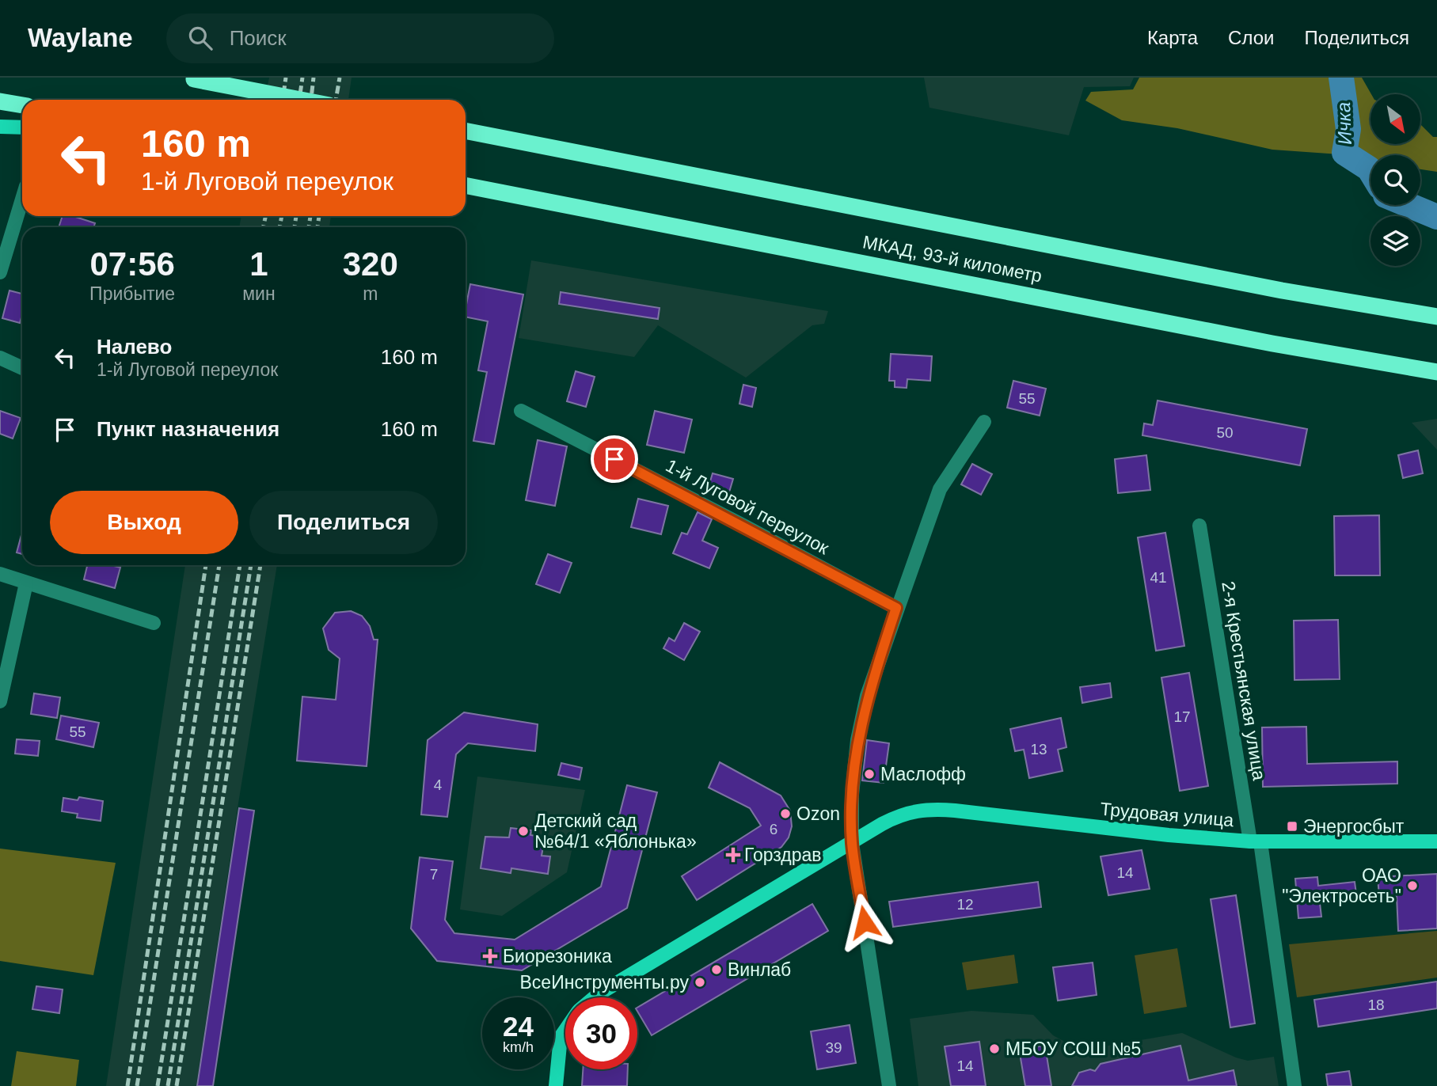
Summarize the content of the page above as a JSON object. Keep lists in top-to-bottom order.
{
  "streets": {
    "highway": ["МКАД, 93-й километр"],
    "main road": ["Трудовая улица"],
    "street": ["1-й Луговой переулок", "2-я Крестьянская улица"]
  },
  "crossings": [
    ["2-я Крестьянская улица", "Трудовая улица"]
  ],
  "water": ["Ичка"],
  "places": {
    "other": [
      "Маслофф",
      "Ozon",
      "Детский сад №64/1 «Яблонька»",
      "ОАО \"Электросеть\"",
      "Винлаб",
      "ВсеИнструменты.ру",
      "МБОУ СОШ №5"
    ],
    "transit": ["Энергосбыт"],
    "health": ["Горздрав", "Биорезоника"]
  },
  "house_numbers": [
    "55",
    "50",
    "41",
    "17",
    "55",
    "13",
    "4",
    "6",
    "14",
    "7",
    "12",
    "18",
    "39",
    "14"
  ],
  "north": "bottom right",
  "page": {
    "header": "Waylane",
    "search": "Поиск",
    "nav": ["Карта", "Слои", "Поделиться"],
    "turn": ["160 m", "1-й Луговой переулок"],
    "eta": [
      "07:56",
      "Прибытие",
      "1",
      "мин",
      "320",
      "m"
    ],
    "list": [
      {
        "name": "Налево",
        "note": "1-й Луговой переулок",
        "value": "160 m"
      },
      {
        "name": "Пункт назначения",
        "value": "160 m"
      }
    ],
    "buttons": ["Выход", "Поделиться"],
    "speed": "24 km/h",
    "limit": "30"
  }
}
